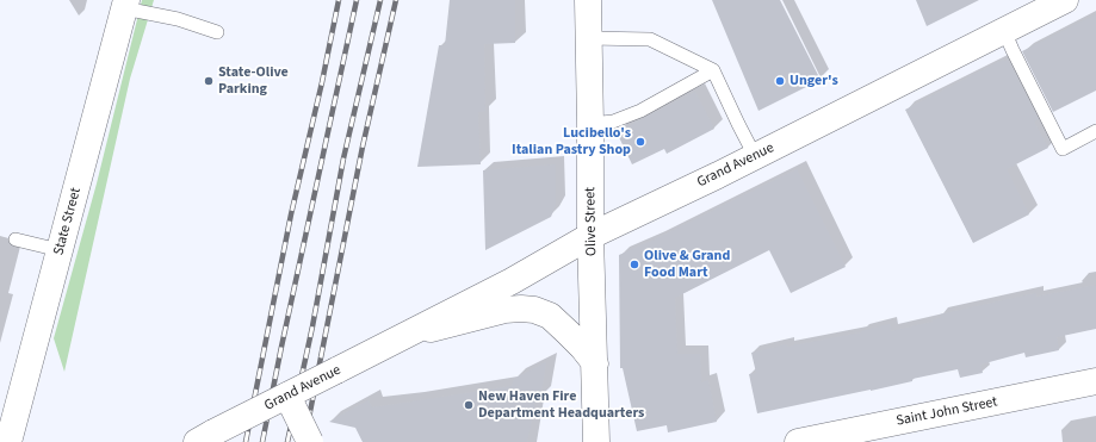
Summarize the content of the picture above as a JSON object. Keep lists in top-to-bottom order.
{
  "streets": {
    "main road": [
      "Grand Avenue",
      "State Street",
      "Olive Street",
      "Saint John Street"
    ]
  },
  "crossings": [
    ["Grand Avenue", "Olive Street"]
  ],
  "places": [
    "State-Olive Parking",
    "Unger's",
    "Lucibello's Italian Pastry Shop",
    "Olive & Grand Food Mart",
    "New Haven Fire Department Headquarters"
  ]
}
